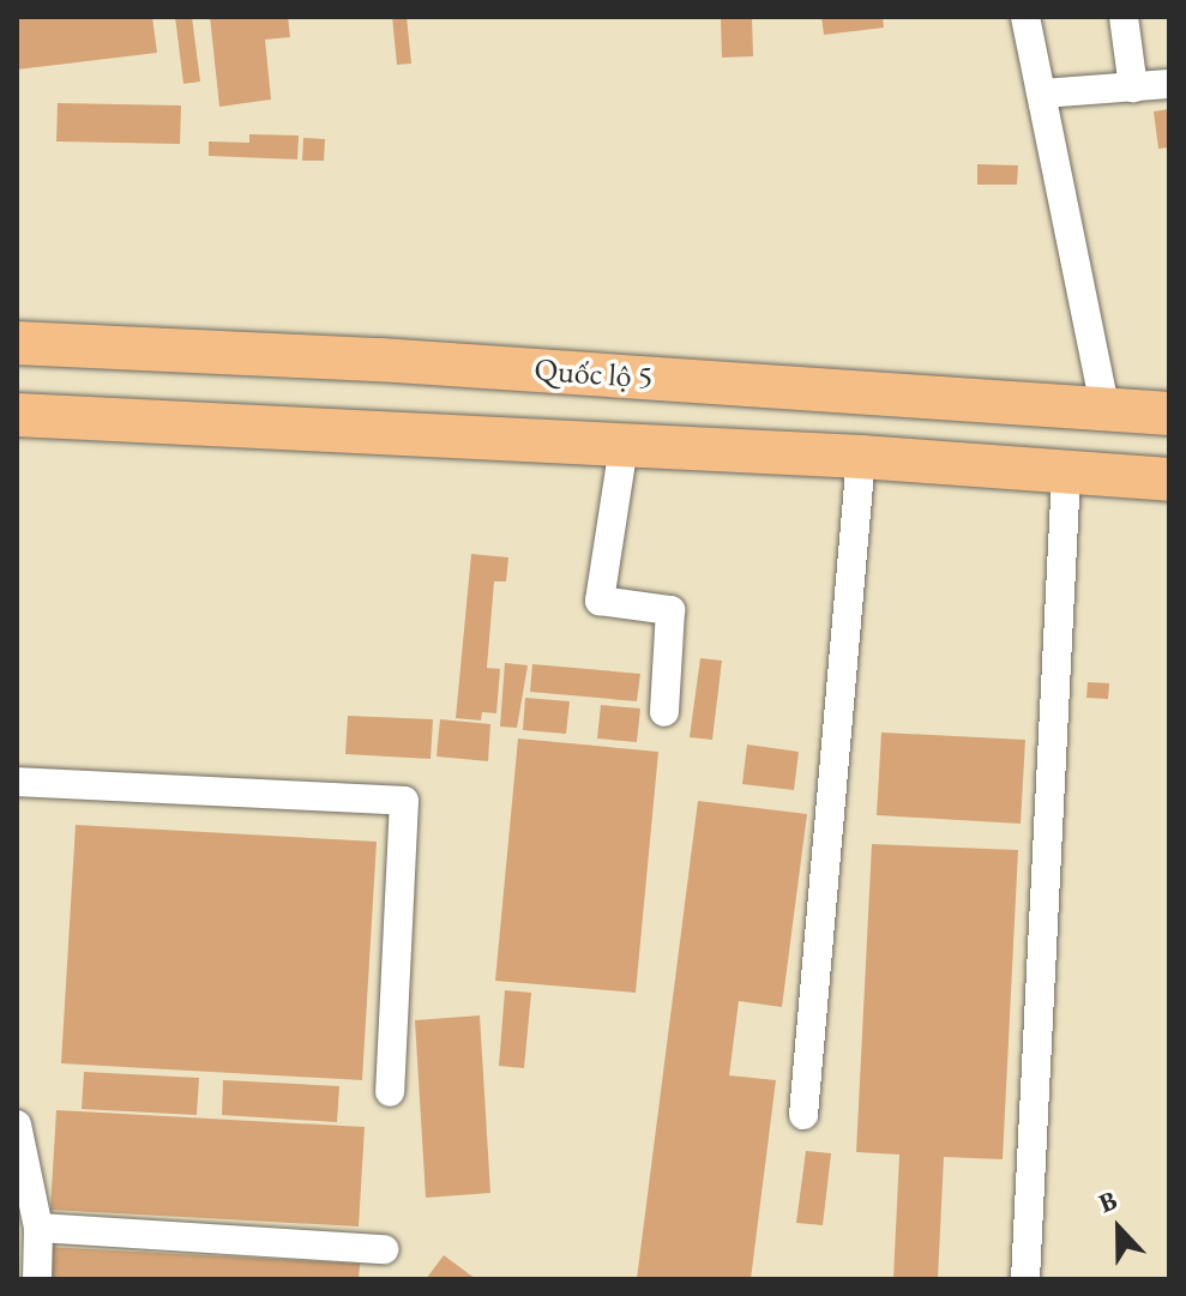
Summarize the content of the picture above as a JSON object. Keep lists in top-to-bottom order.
{
  "streets": {
    "highway": ["Quốc lộ 5"]
  },
  "north": "top"
}
